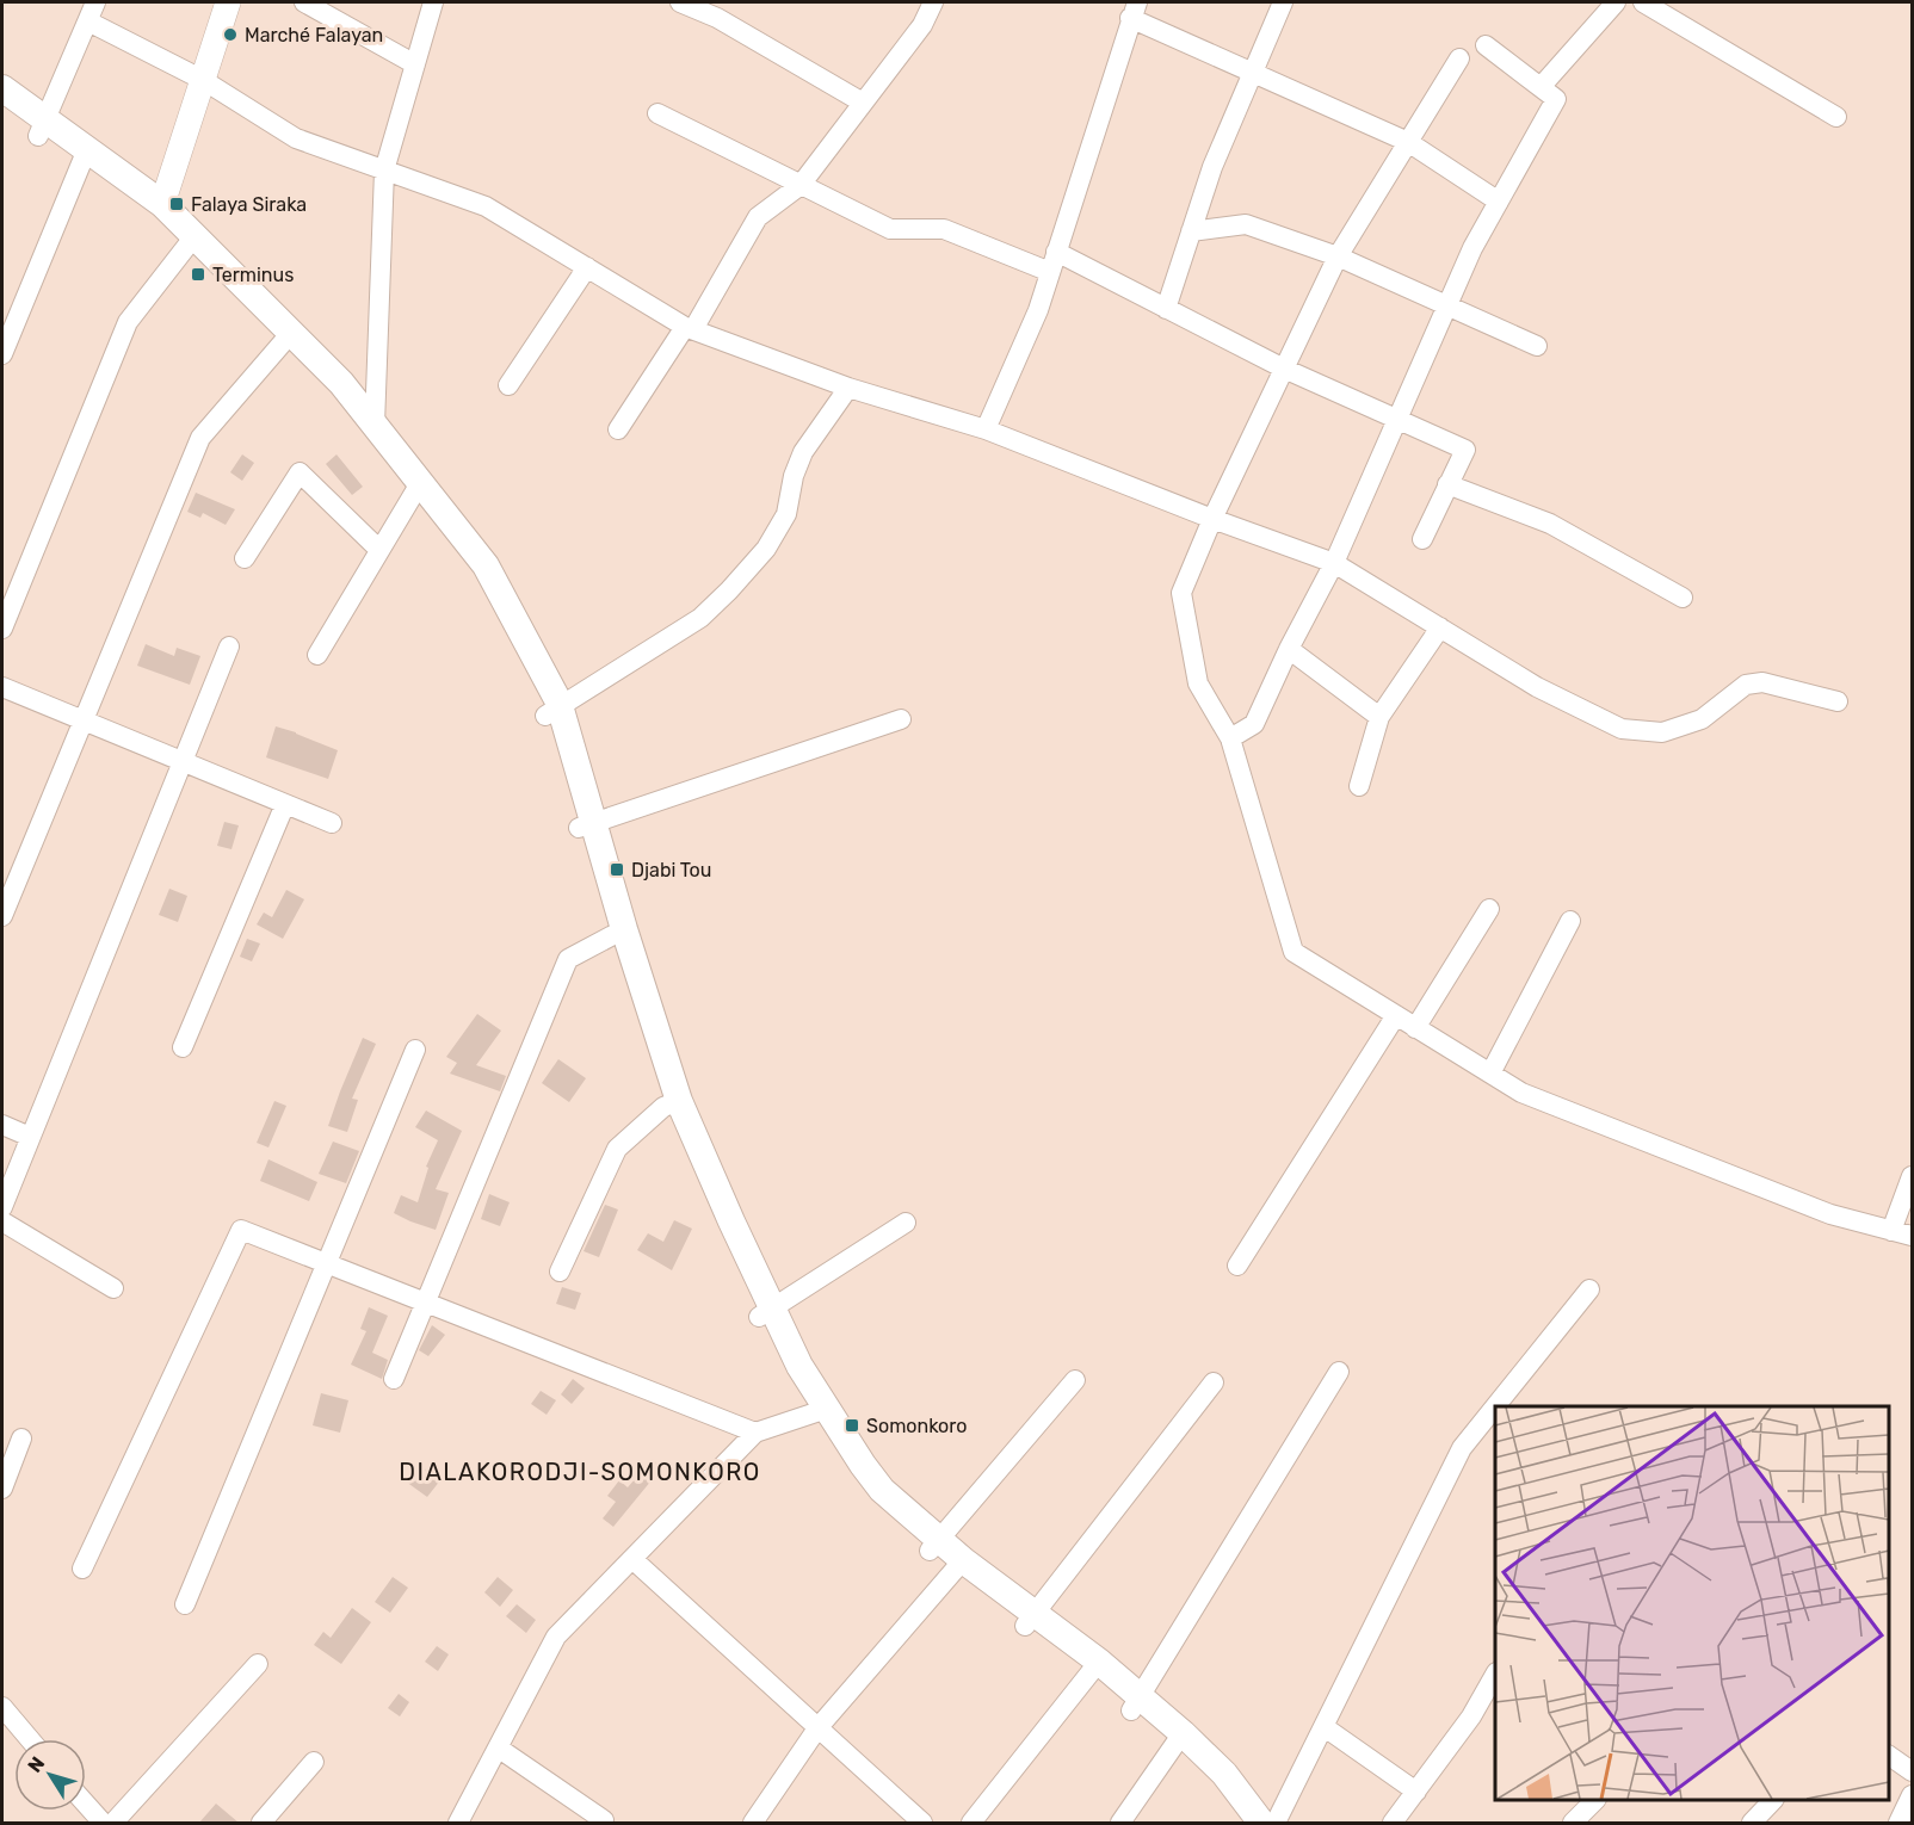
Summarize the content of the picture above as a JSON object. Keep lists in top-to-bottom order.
{
  "districts": ["DIALAKORODJI-SOMONKORO"],
  "places": {
    "other": ["Marché Falayan"],
    "transit": [
      "Falaya Siraka",
      "Terminus",
      "Djabi Tou",
      "Somonkoro"
    ]
  },
  "north": "top left"
}
